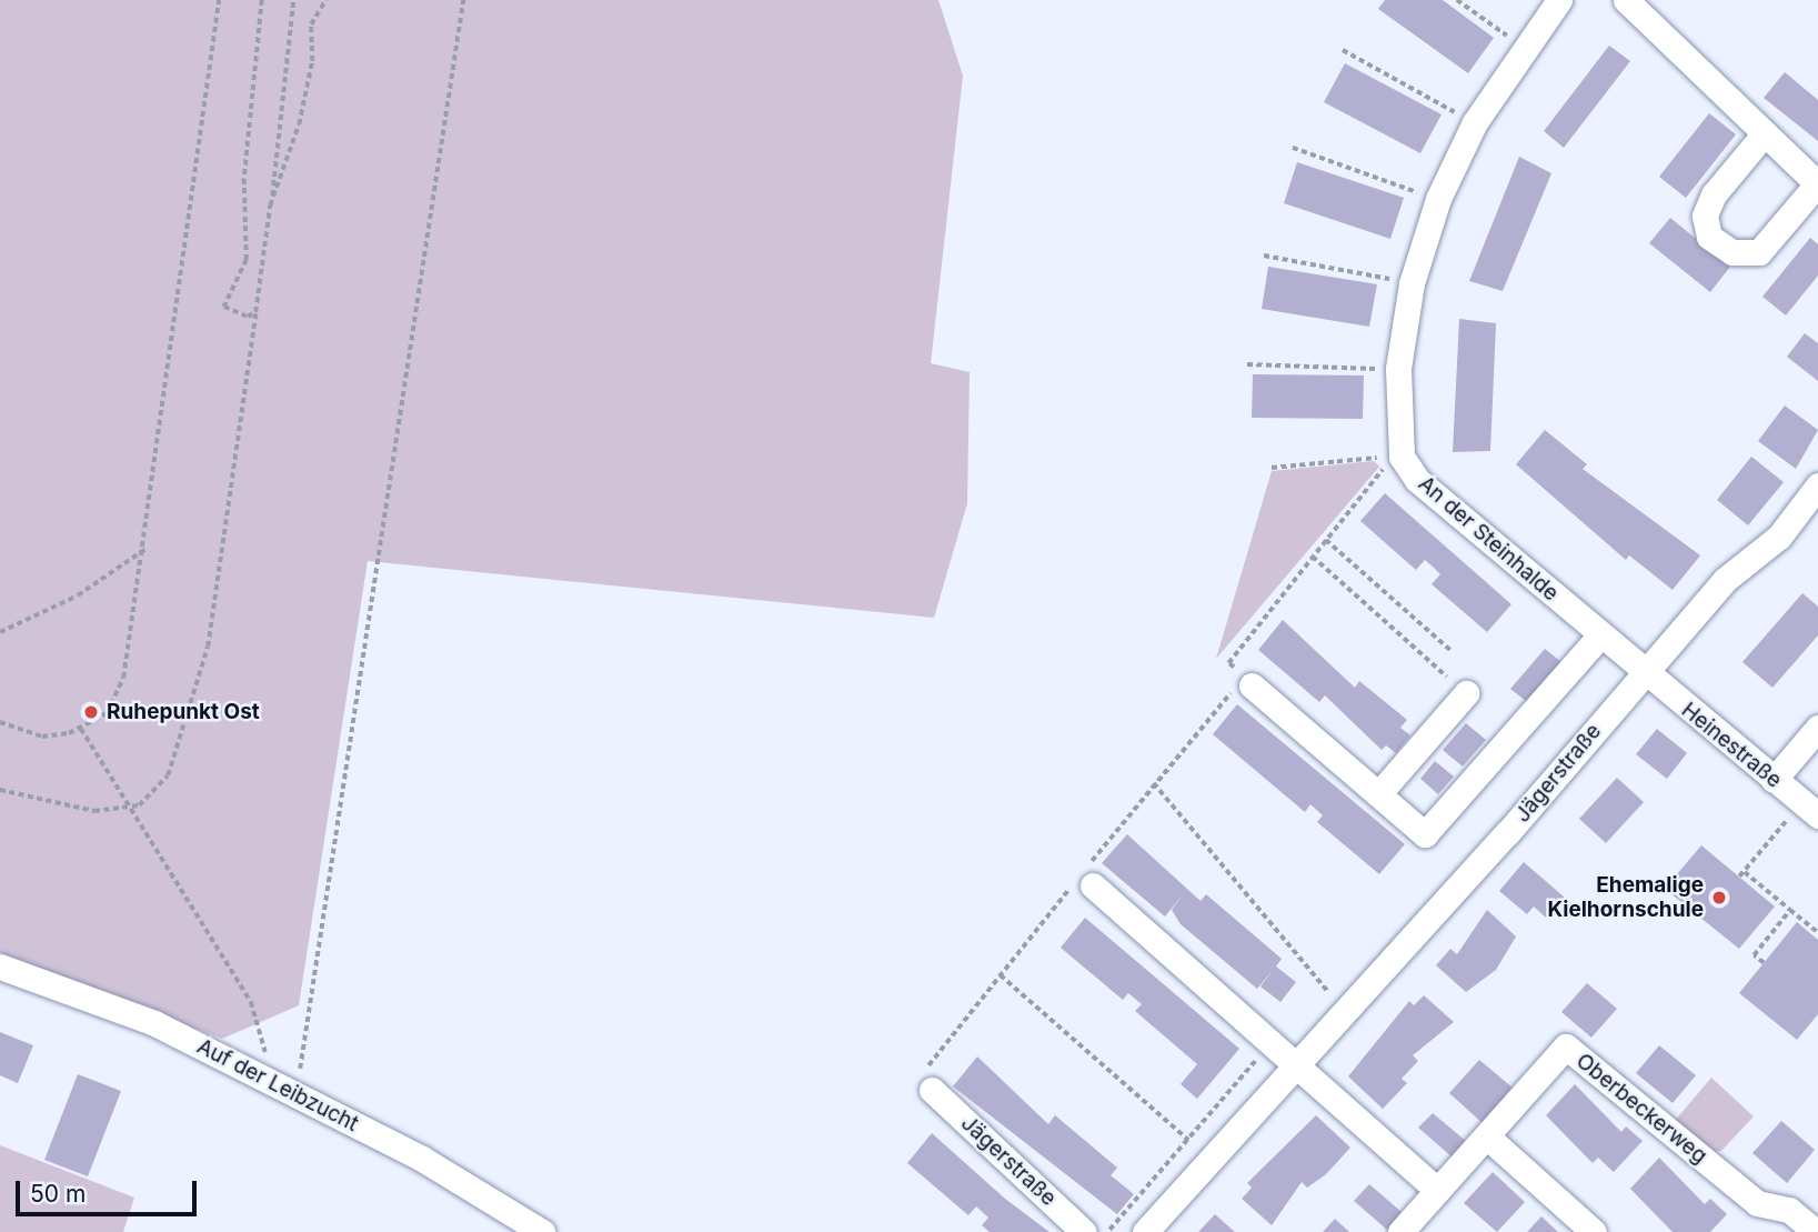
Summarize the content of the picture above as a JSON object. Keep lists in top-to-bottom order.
{
  "streets": {
    "street": [
      "An der Steinhalde",
      "Heinestraße",
      "Jägerstraße",
      "Auf der Leibzucht",
      "Oberbeckerweg"
    ]
  },
  "crossings": [
    ["An der Steinhalde", "Heinestraße"],
    ["An der Steinhalde", "Jägerstraße"],
    ["Heinestraße", "Jägerstraße"]
  ],
  "places": ["Ruhepunkt Ost", "Ehemalige Kielhornschule"],
  "scale_bar": "50 m"
}
